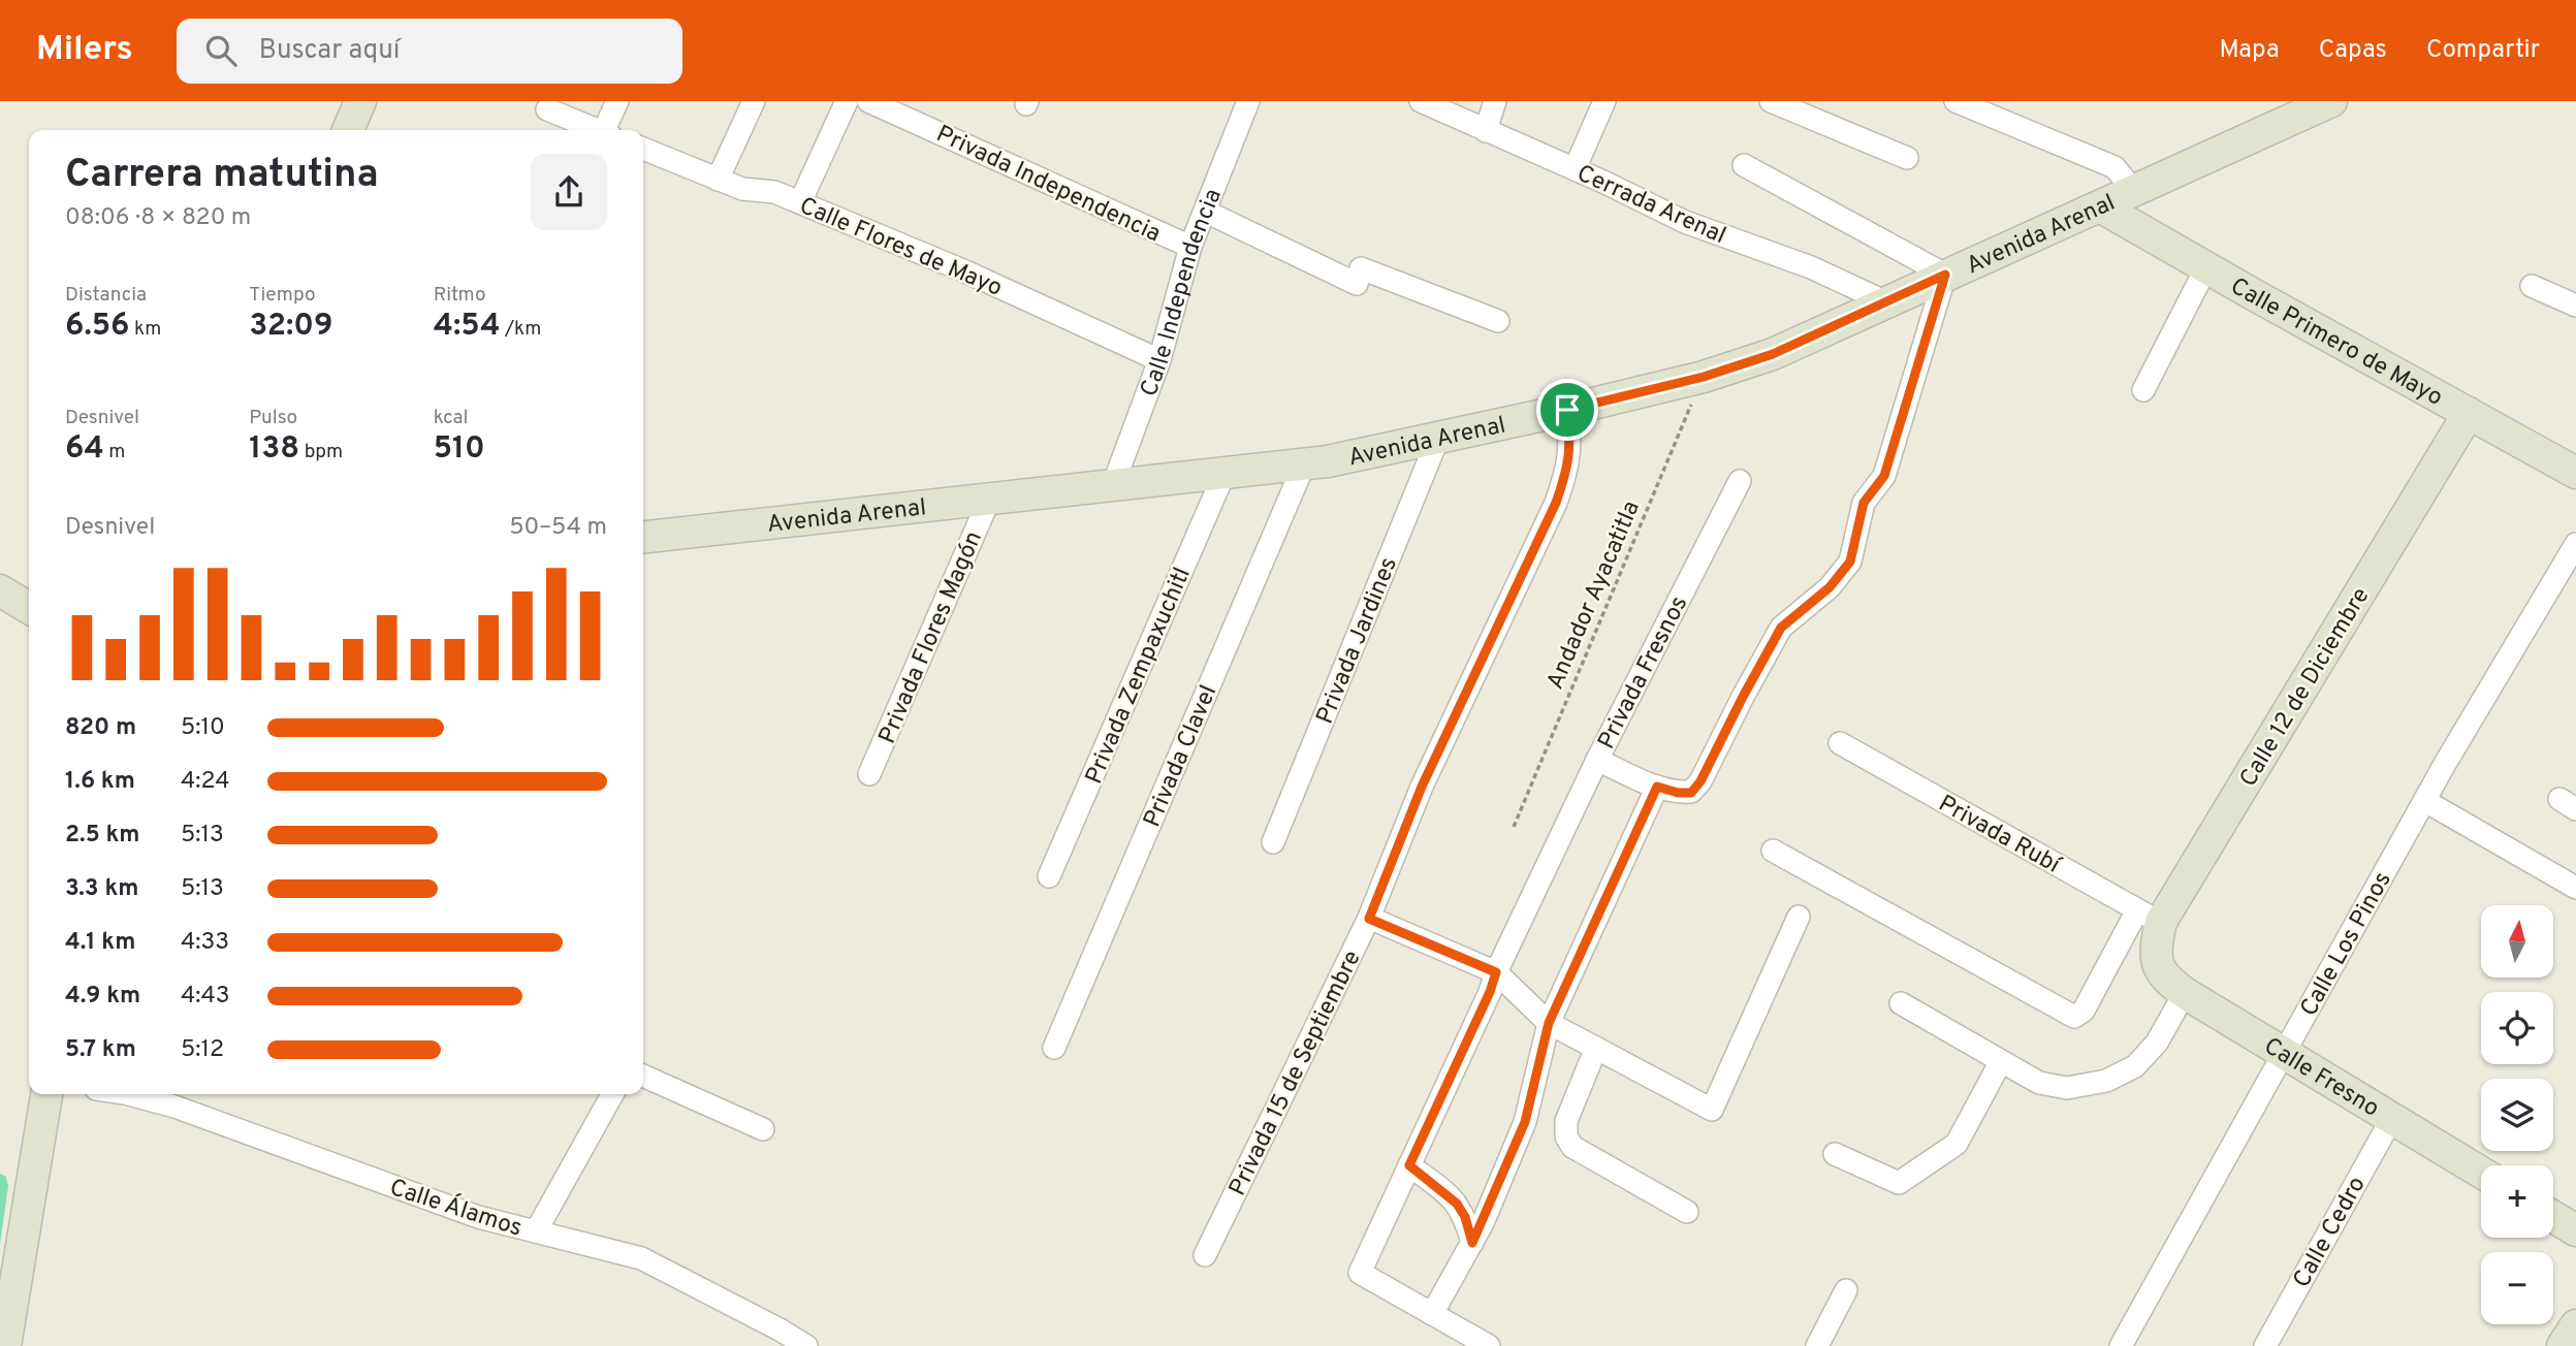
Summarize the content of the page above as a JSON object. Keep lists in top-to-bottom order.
{
  "streets": {
    "main road": [
      "Avenida Arenal",
      "Calle Primero de Mayo",
      "Calle 12 de Diciembre",
      "Calle Fresno"
    ],
    "street": [
      "Privada Independencia",
      "Cerrada Arenal",
      "Calle Flores de Mayo",
      "Calle Independencia",
      "Privada Flores Magón",
      "Privada Jardines",
      "Privada Fresnos",
      "Privada Zempaxuchitl",
      "Privada Clavel",
      "Privada Rubí",
      "Calle Los Pinos",
      "Privada 15 de Septiembre",
      "Calle Álamos",
      "Calle Cedro"
    ],
    "path": ["Andador Ayacatitla"]
  },
  "crossings": [
    ["Privada Independencia", "Calle Independencia"],
    ["Cerrada Arenal", "Avenida Arenal"],
    ["Avenida Arenal", "Calle Independencia"],
    ["Avenida Arenal", "Calle Primero de Mayo"],
    ["Avenida Arenal", "Andador Ayacatitla"],
    ["Avenida Arenal", "Privada Flores Magón"],
    ["Avenida Arenal", "Privada Jardines"],
    ["Avenida Arenal", "Privada Fresnos"],
    ["Avenida Arenal", "Privada Zempaxuchitl"],
    ["Avenida Arenal", "Privada Clavel"],
    ["Avenida Arenal", "Privada 15 de Septiembre"],
    ["Calle Flores de Mayo", "Calle Independencia"],
    ["Calle Primero de Mayo", "Calle 12 de Diciembre"],
    ["Calle 12 de Diciembre", "Privada Rubí"],
    ["Calle 12 de Diciembre", "Calle Fresno"],
    ["Calle Los Pinos", "Calle Fresno"],
    ["Calle Fresno", "Calle Cedro"]
  ],
  "north": "top",
  "page": {
    "header": "Milers",
    "search": "Buscar aquí",
    "nav": ["Mapa", "Capas", "Compartir"],
    "heading": ["Carrera matutina", "08:06 · 8 × 820 m"],
    "stats": [
      ["Distancia", "6.56 km"],
      ["Tiempo", "32:09"],
      ["Ritmo", "4:54 /km"],
      ["Desnivel", "64 m"],
      ["Pulso", "138 bpm"],
      ["kcal", "510"]
    ],
    "chart": ["Desnivel", "50–54 m"],
    "list": [
      {
        "name": "820 m",
        "note": "5:10"
      },
      {
        "name": "1.6 km",
        "note": "4:24"
      },
      {
        "name": "2.5 km",
        "note": "5:13"
      },
      {
        "name": "3.3 km",
        "note": "5:13"
      },
      {
        "name": "4.1 km",
        "note": "4:33"
      },
      {
        "name": "4.9 km",
        "note": "4:43"
      },
      {
        "name": "5.7 km",
        "note": "5:12"
      }
    ],
    "map_buttons": ["+", "−"]
  }
}
